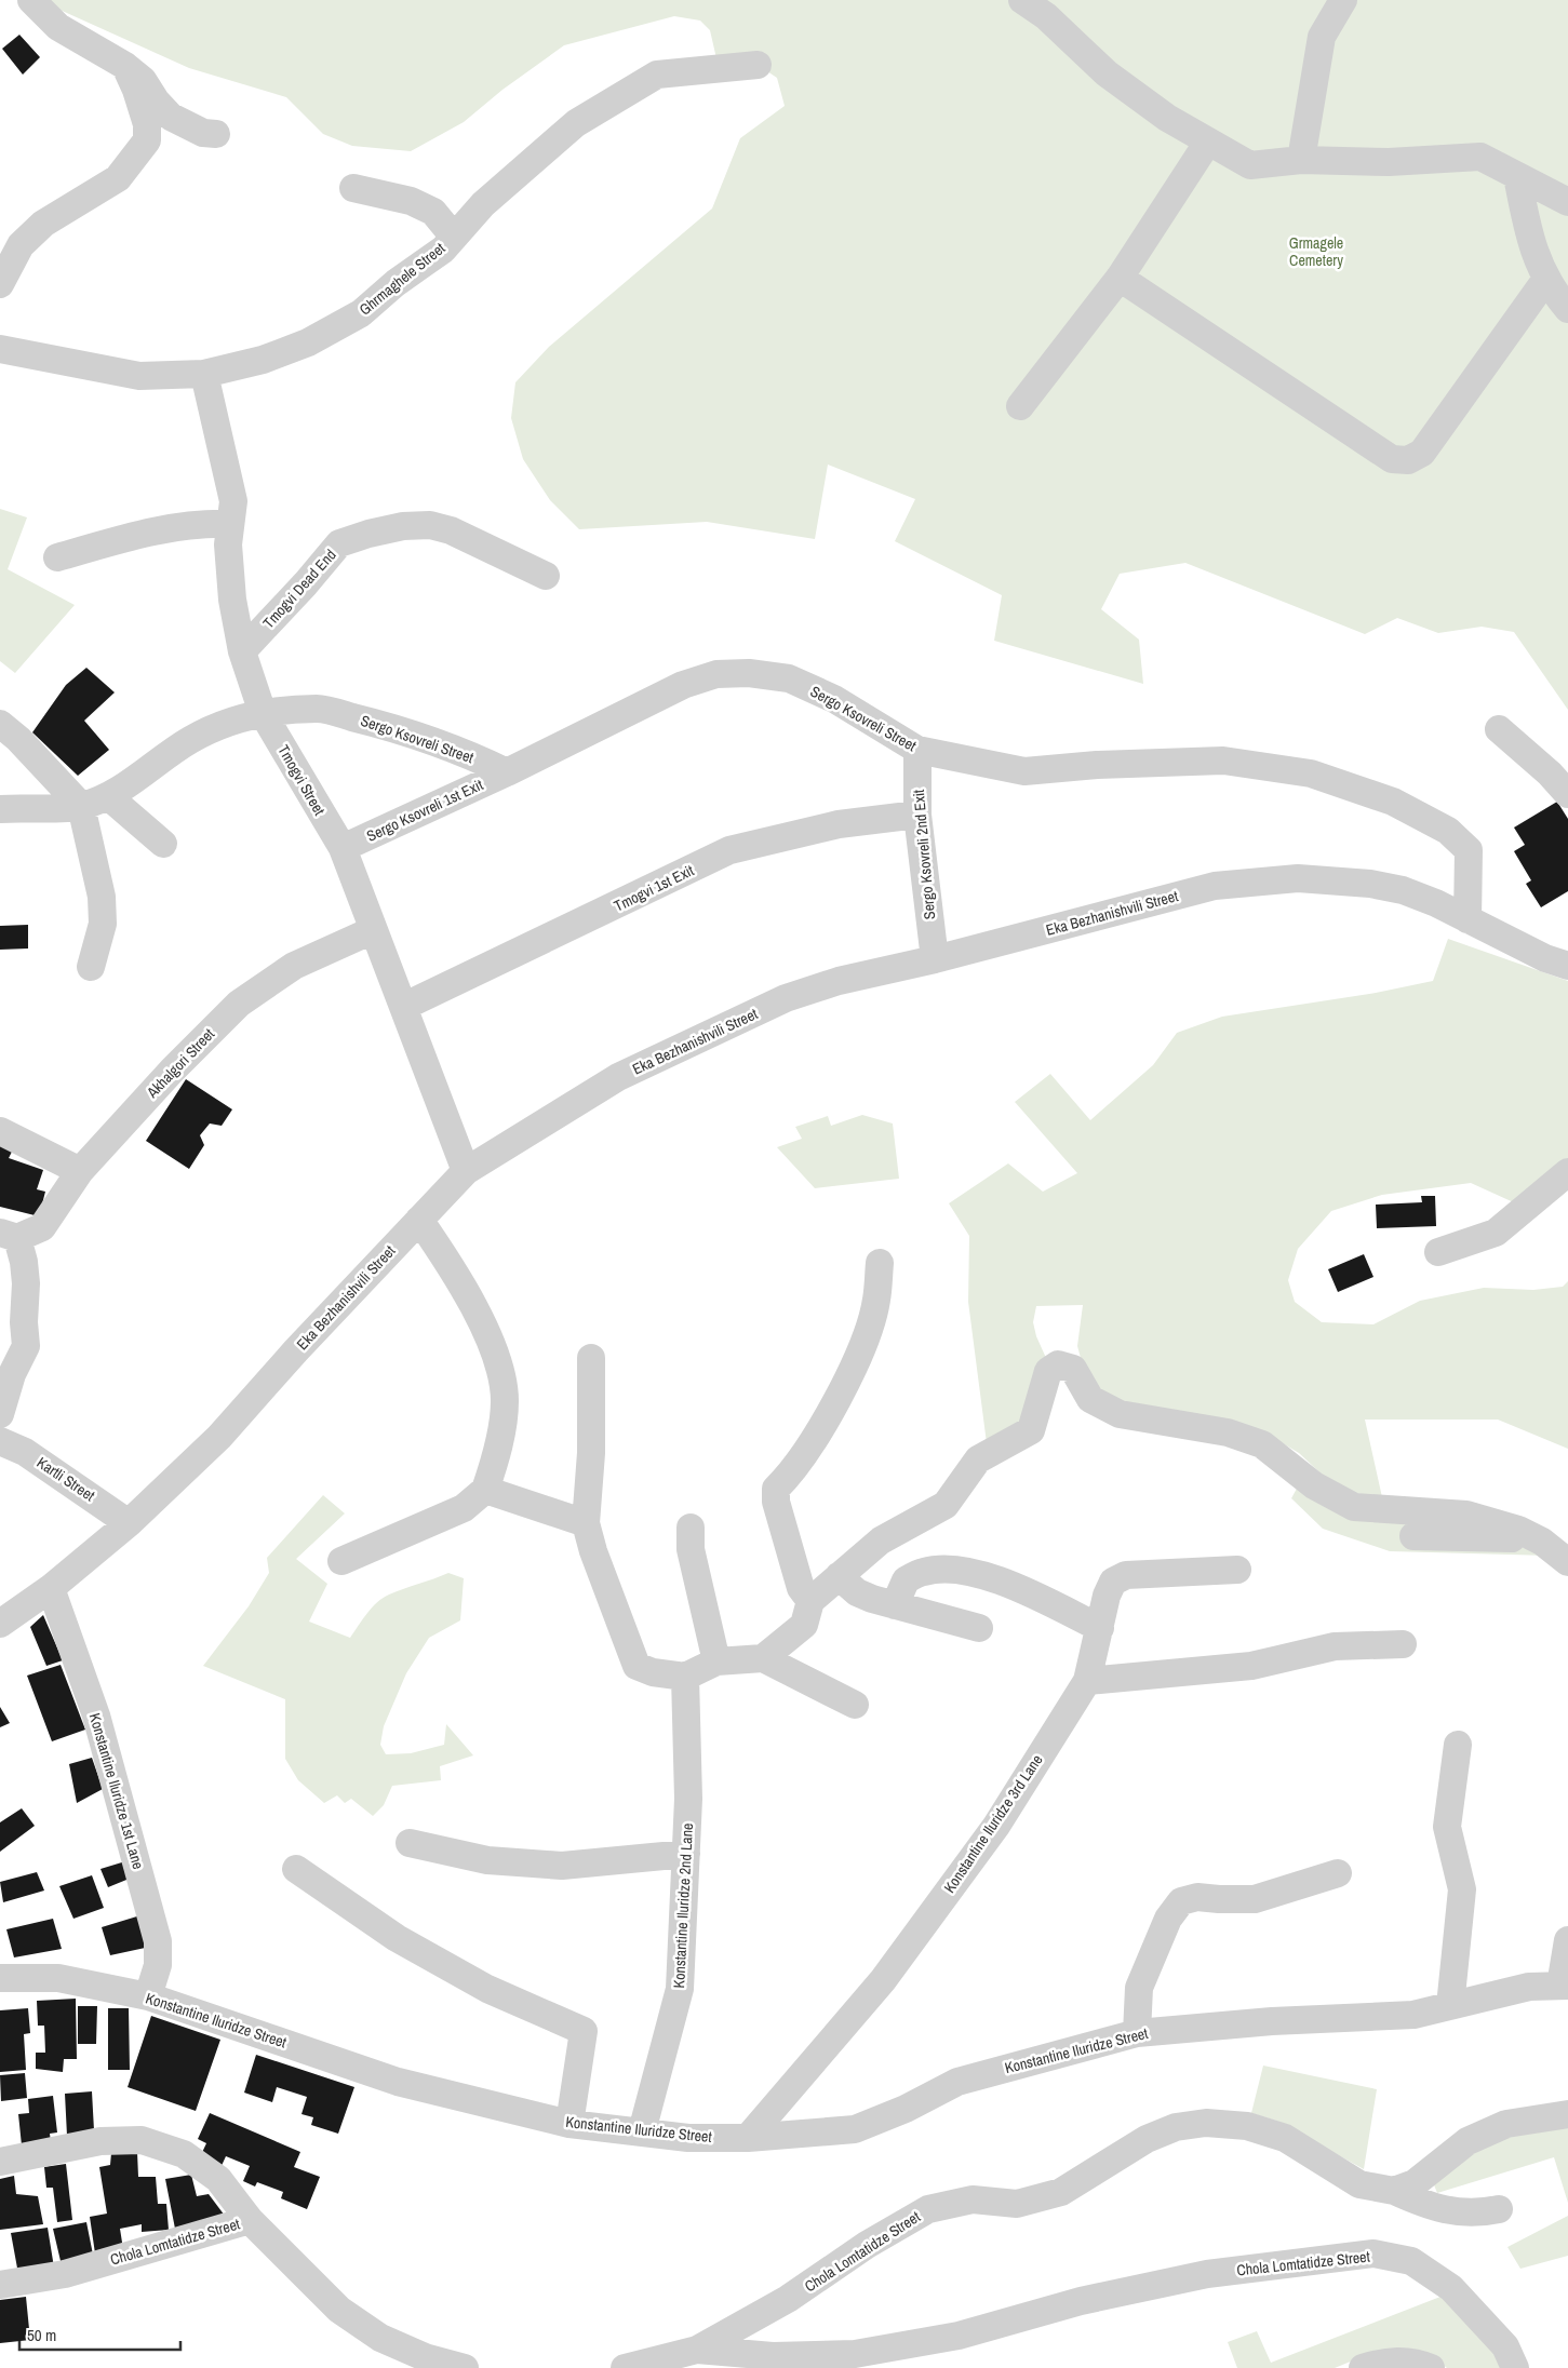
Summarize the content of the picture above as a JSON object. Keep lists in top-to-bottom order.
{
  "streets": {
    "street": [
      "Ghrmaghele Street",
      "Tmogvi Dead End",
      "Sergo Ksovreli Street",
      "Tmogvi Street",
      "Sergo Ksovreli 1st Exit",
      "Sergo Ksovreli 2nd Exit",
      "Tmogvi 1st Exit",
      "Eka Bezhanishvili Street",
      "Akhalgori Street",
      "Kartli Street",
      "Konstantine Iluridze 1st Lane",
      "Konstantine Iluridze 3rd Lane",
      "Konstantine Iluridze 2nd Lane",
      "Konstantine Iluridze Street",
      "Chola Lomtatidze Street"
    ]
  },
  "crossings": [
    ["Ghrmaghele Street", "Tmogvi Street"],
    ["Tmogvi Dead End", "Tmogvi Street"],
    ["Sergo Ksovreli Street", "Tmogvi Street"],
    ["Sergo Ksovreli Street", "Sergo Ksovreli 1st Exit"],
    ["Sergo Ksovreli Street", "Sergo Ksovreli 2nd Exit"],
    ["Sergo Ksovreli Street", "Eka Bezhanishvili Street"],
    ["Tmogvi Street", "Sergo Ksovreli 1st Exit"],
    ["Tmogvi Street", "Tmogvi 1st Exit"],
    ["Tmogvi Street", "Eka Bezhanishvili Street"],
    ["Tmogvi Street", "Akhalgori Street"],
    ["Sergo Ksovreli 2nd Exit", "Tmogvi 1st Exit"],
    ["Sergo Ksovreli 2nd Exit", "Eka Bezhanishvili Street"],
    ["Eka Bezhanishvili Street", "Kartli Street"],
    ["Eka Bezhanishvili Street", "Konstantine Iluridze 1st Lane"],
    ["Konstantine Iluridze 1st Lane", "Konstantine Iluridze Street"],
    ["Konstantine Iluridze 3rd Lane", "Konstantine Iluridze Street"],
    ["Konstantine Iluridze 2nd Lane", "Konstantine Iluridze Street"]
  ],
  "parks": ["Grmagele Cemetery"],
  "scale_bar": "50 m"
}
